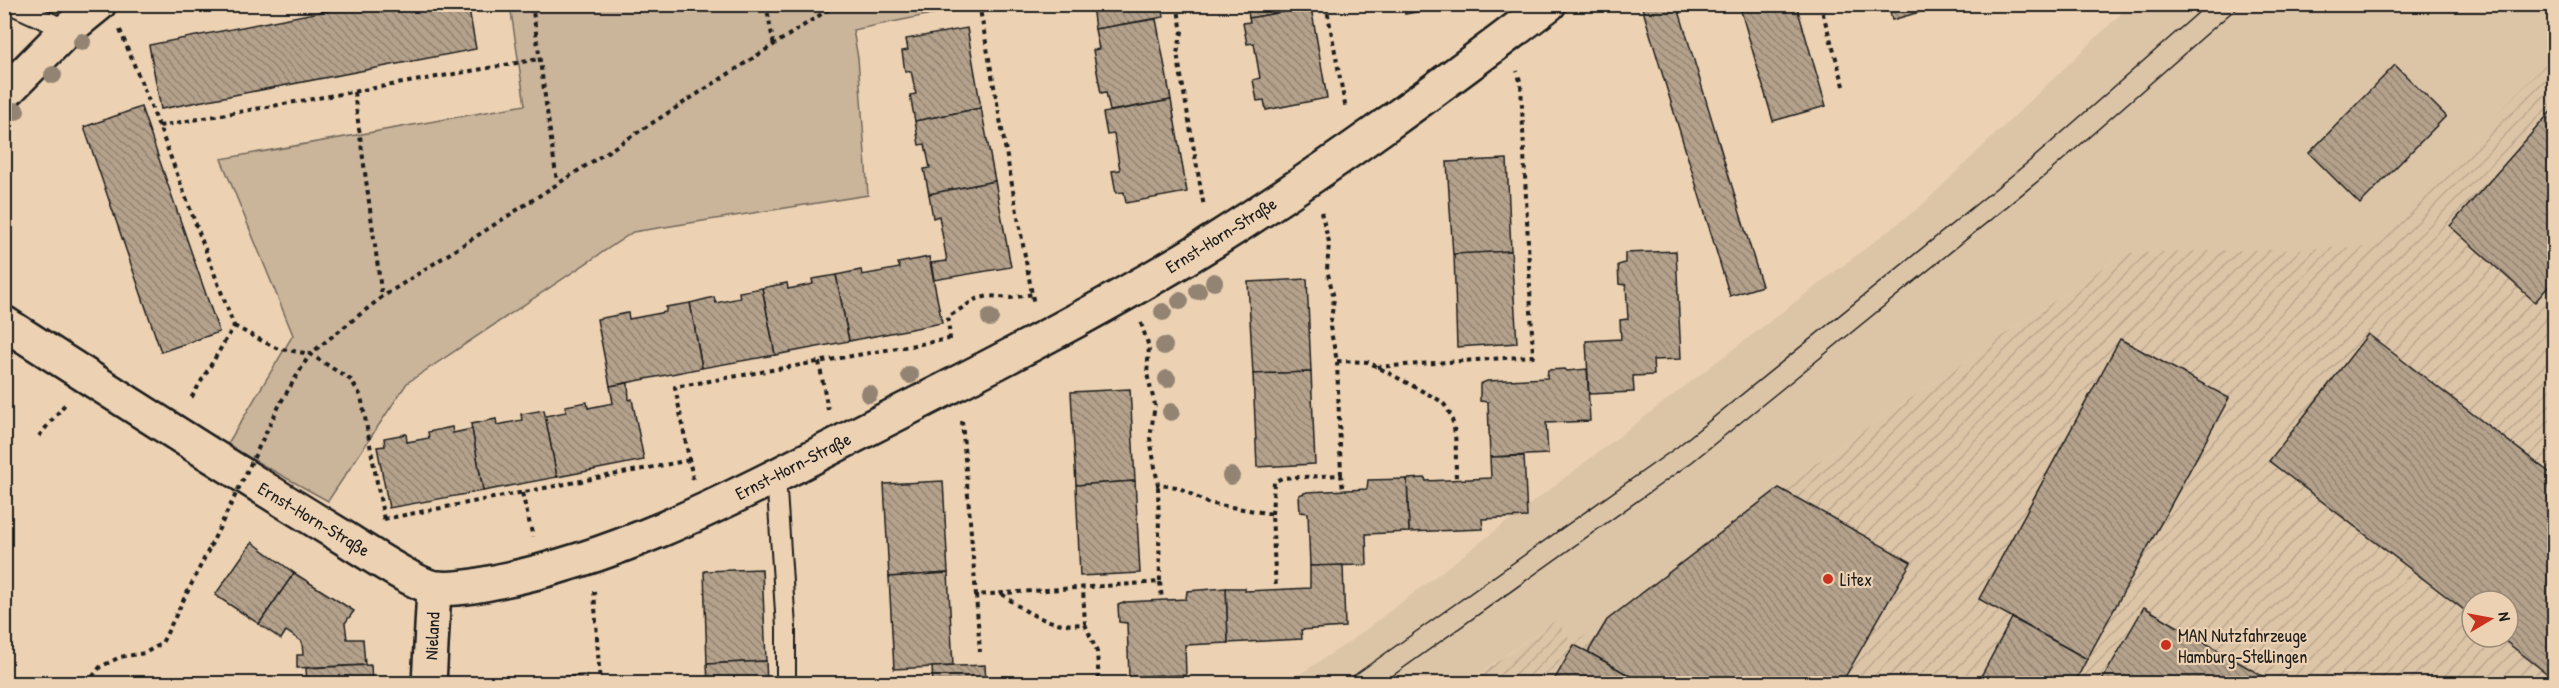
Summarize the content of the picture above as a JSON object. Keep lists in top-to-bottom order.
{
  "streets": {
    "street": ["Ernst-Horn-Straße", "Nieland"]
  },
  "crossings": [
    ["Ernst-Horn-Straße", "Nieland"]
  ],
  "places": ["Litex", "MAN Nutzfahrzeuge Hamburg-Stellingen"],
  "north": "right"
}
